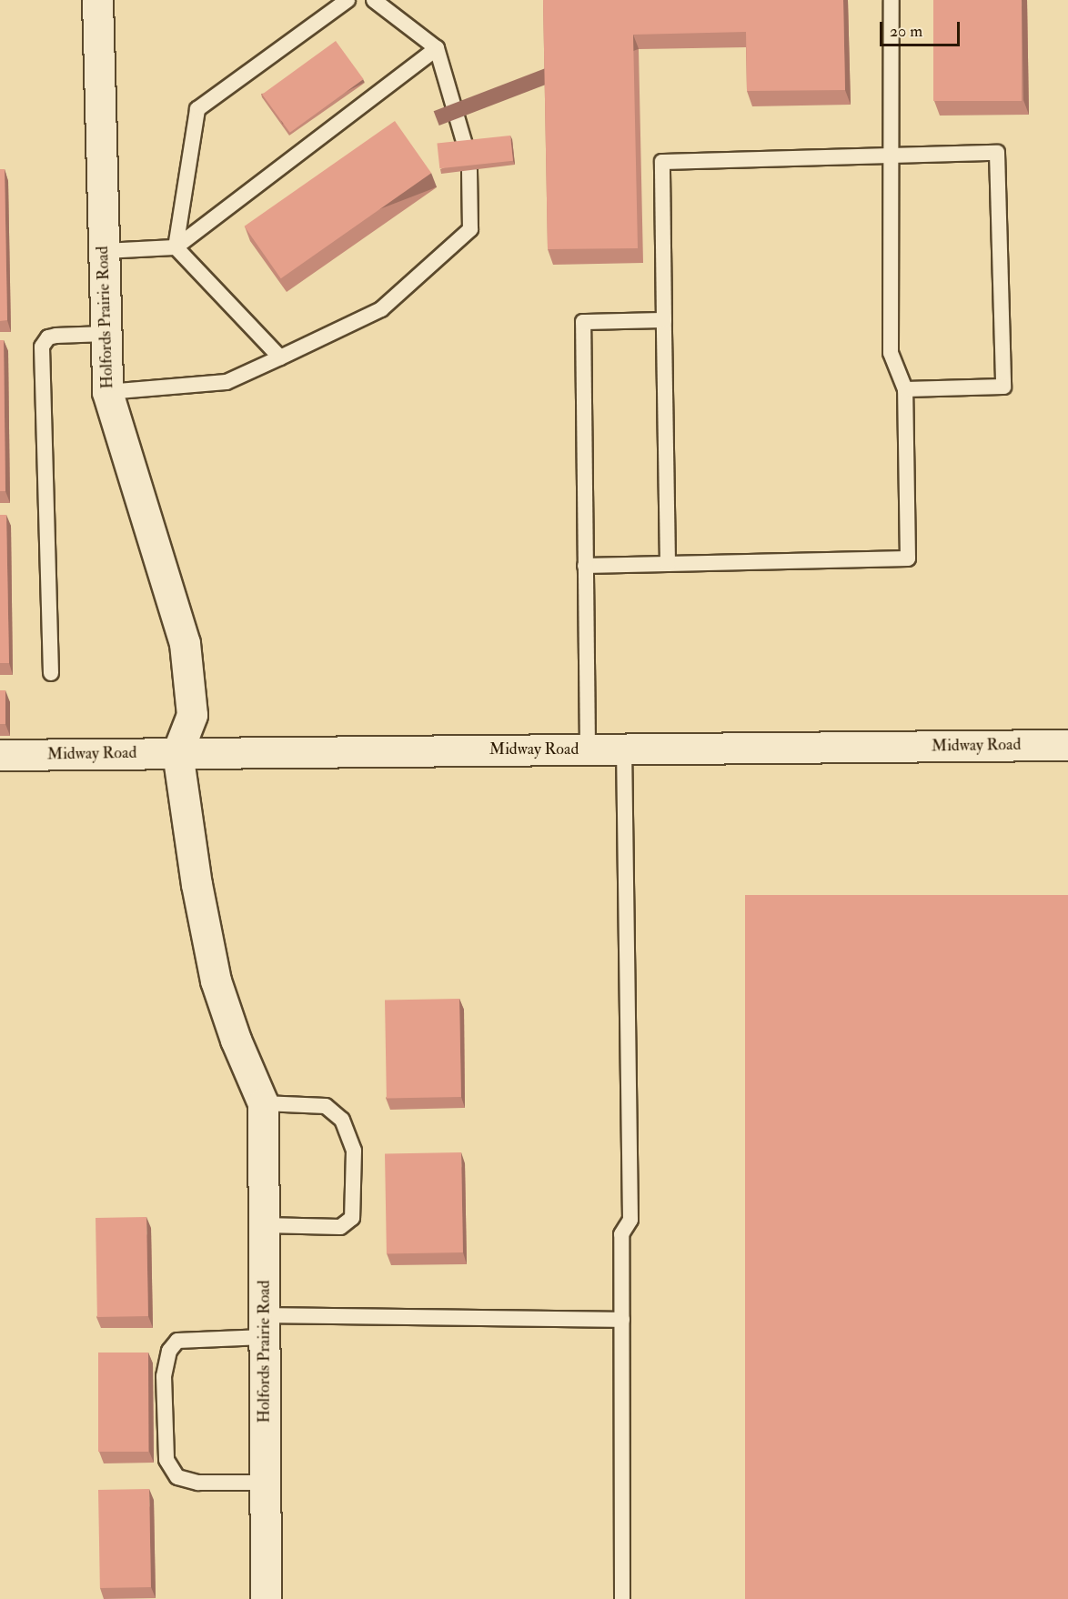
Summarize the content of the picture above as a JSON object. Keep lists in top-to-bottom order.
{
  "streets": {
    "street": ["Holfords Prairie Road", "Midway Road"]
  },
  "crossings": [
    ["Holfords Prairie Road", "Midway Road"]
  ],
  "scale_bar": "20 m"
}
